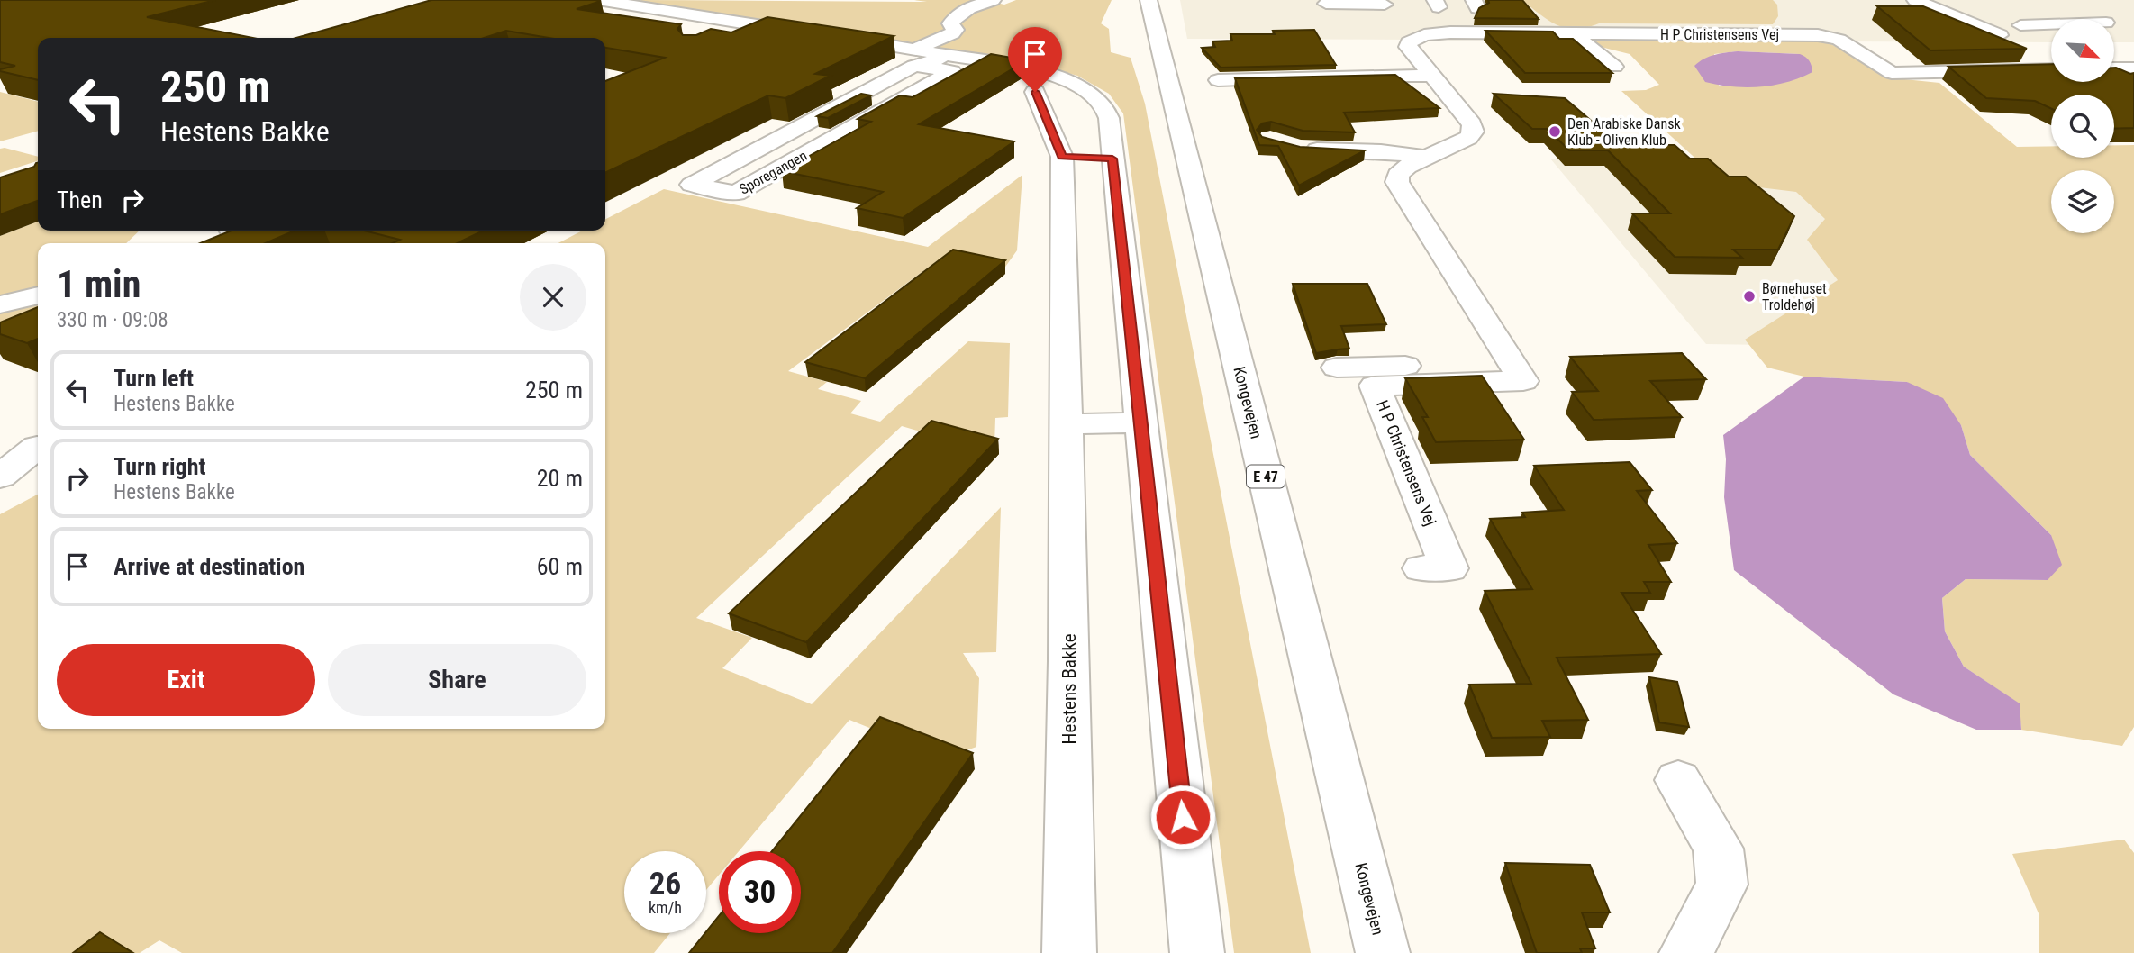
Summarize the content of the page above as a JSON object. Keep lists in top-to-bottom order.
{
  "streets": {
    "street": [
      "H P Christensens Vej",
      "Sporegangen",
      "Kongevejen",
      "E 47",
      "Hestens Bakke"
    ]
  },
  "places": ["Den Arabiske Dansk Klub - Oliven Klub", "Børnehuset Troldehøj"],
  "north": "bottom right",
  "page": {
    "turn": ["250 m", "Hestens Bakke"],
    "then": "Then",
    "heading": ["1 min", "330 m · 09:08"],
    "list": [
      {
        "name": "Turn left",
        "note": "Hestens Bakke",
        "value": "250 m"
      },
      {
        "name": "Turn right",
        "note": "Hestens Bakke",
        "value": "20 m"
      },
      {
        "name": "Arrive at destination",
        "value": "60 m"
      }
    ],
    "buttons": ["Exit", "Share"],
    "speed": "26 km/h",
    "limit": "30"
  }
}
